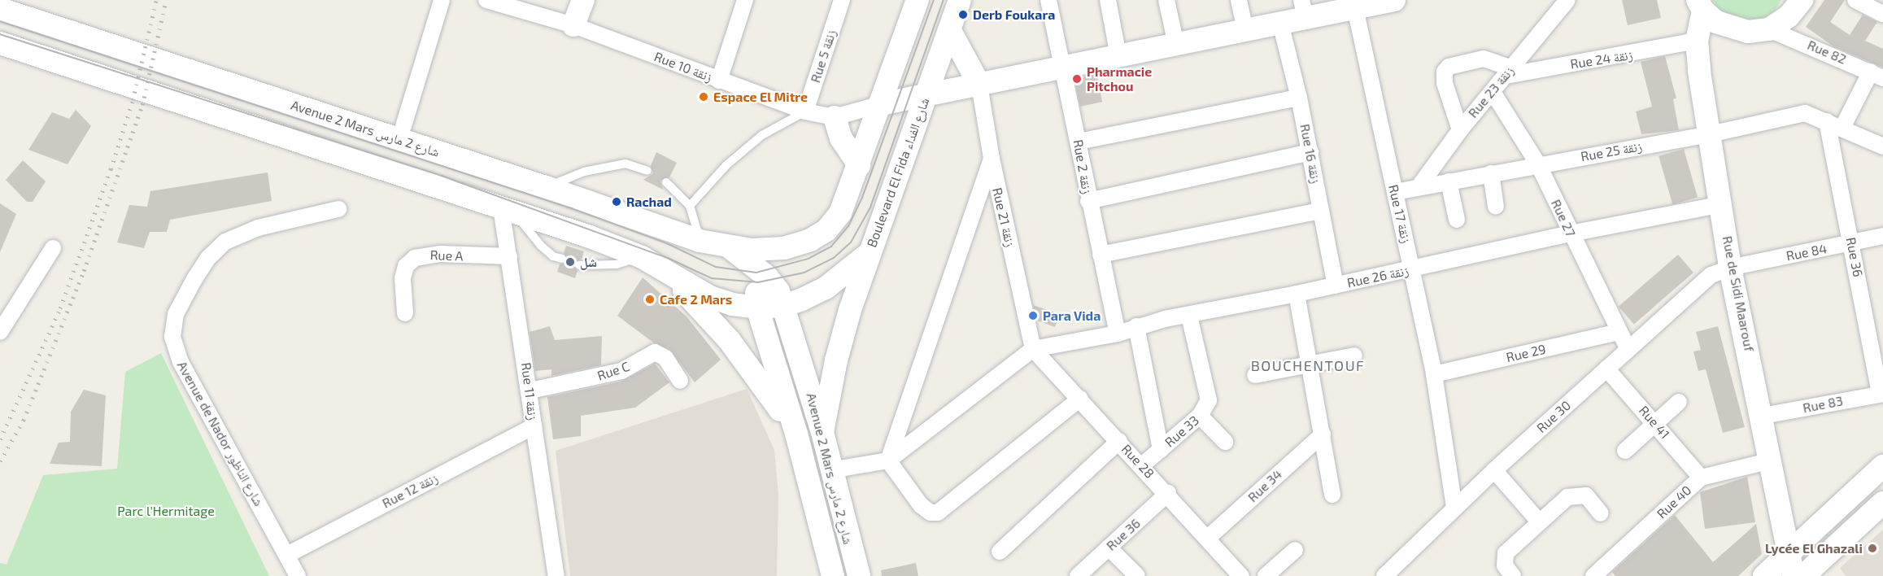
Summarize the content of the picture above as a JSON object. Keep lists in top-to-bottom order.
{
  "streets": {
    "main road": ["Avenue 2 Mars شارع 2 مارس", "Boulevard El Fida شارع الفداء", "Rue de Sidi Maarouf"],
    "street": [
      "Rue 82",
      "Rue 5 زنقة",
      "Rue 24 زنقة",
      "Rue 10 زنقة",
      "Rue 23 زنقة",
      "Rue 25 زنقة",
      "Rue 16 زنقة",
      "Rue 2 زنقة",
      "Rue 17 زنقة",
      "Rue 21 زنقة",
      "Rue 27",
      "Rue 84",
      "Rue A",
      "Rue 36",
      "Rue 26 زنقة",
      "Rue 29",
      "Rue C",
      "Rue 11 زنقة",
      "Rue 83",
      "Rue 30",
      "Rue 41",
      "Rue 33",
      "Avenue de Nador شارع الناظور",
      "Rue 28",
      "Rue 34",
      "Rue 12 زنقة",
      "Rue 40"
    ]
  },
  "crossings": [
    ["Rue 5 زنقة", "Rue 10 زنقة"],
    ["Rue 24 زنقة", "Rue 23 زنقة"],
    ["Rue 24 زنقة", "Rue de Sidi Maarouf"],
    ["Rue 23 زنقة", "Rue 25 زنقة"],
    ["Rue 23 زنقة", "Rue 27"],
    ["Avenue 2 Mars شارع 2 مارس", "Boulevard El Fida شارع الفداء"],
    ["Rue 25 زنقة", "Rue 17 زنقة"],
    ["Rue 25 زنقة", "Rue 27"],
    ["Rue 25 زنقة", "Rue 36"],
    ["Rue 25 زنقة", "Rue de Sidi Maarouf"],
    ["Rue 16 زنقة", "Rue 26 زنقة"],
    ["Rue 2 زنقة", "Rue 26 زنقة"],
    ["Rue 17 زنقة", "Rue 26 زنقة"],
    ["Rue 17 زنقة", "Rue 29"],
    ["Rue 17 زنقة", "Rue 30"],
    ["Rue 21 زنقة", "Rue 26 زنقة"],
    ["Rue 21 زنقة", "Rue 28"],
    ["Rue 27", "Rue 26 زنقة"],
    ["Rue 27", "Rue 29"],
    ["Rue 27", "Rue 30"],
    ["Rue 84", "Rue 36"],
    ["Rue 84", "Rue de Sidi Maarouf"],
    ["Rue 84", "Rue 30"],
    ["Rue A", "Rue 11 زنقة"],
    ["Rue 36", "Rue 83"],
    ["Rue 36", "Rue 28"],
    ["Rue 26 زنقة", "Rue de Sidi Maarouf"],
    ["Rue 26 زنقة", "Rue 33"],
    ["Rue 26 زنقة", "Rue 28"],
    ["Rue de Sidi Maarouf", "Rue 83"],
    ["Rue de Sidi Maarouf", "Rue 30"],
    ["Rue de Sidi Maarouf", "Rue 40"],
    ["Rue C", "Rue 11 زنقة"],
    ["Rue 11 زنقة", "Rue 12 زنقة"],
    ["Rue 30", "Rue 41"],
    ["Rue 41", "Rue 40"],
    ["Rue 33", "Rue 28"],
    ["Avenue de Nador شارع الناظور", "Rue 12 زنقة"],
    ["Rue 28", "Rue 34"]
  ],
  "districts": ["BOUCHENTOUF"],
  "parks": ["Parc l'Hermitage"],
  "places": [
    "Derb Foukara",
    "Pharmacie Pitchou",
    "Espace El Mitre",
    "Rachad",
    "شل",
    "Cafe 2 Mars",
    "Para Vida",
    "Lycée El Ghazali"
  ]
}
